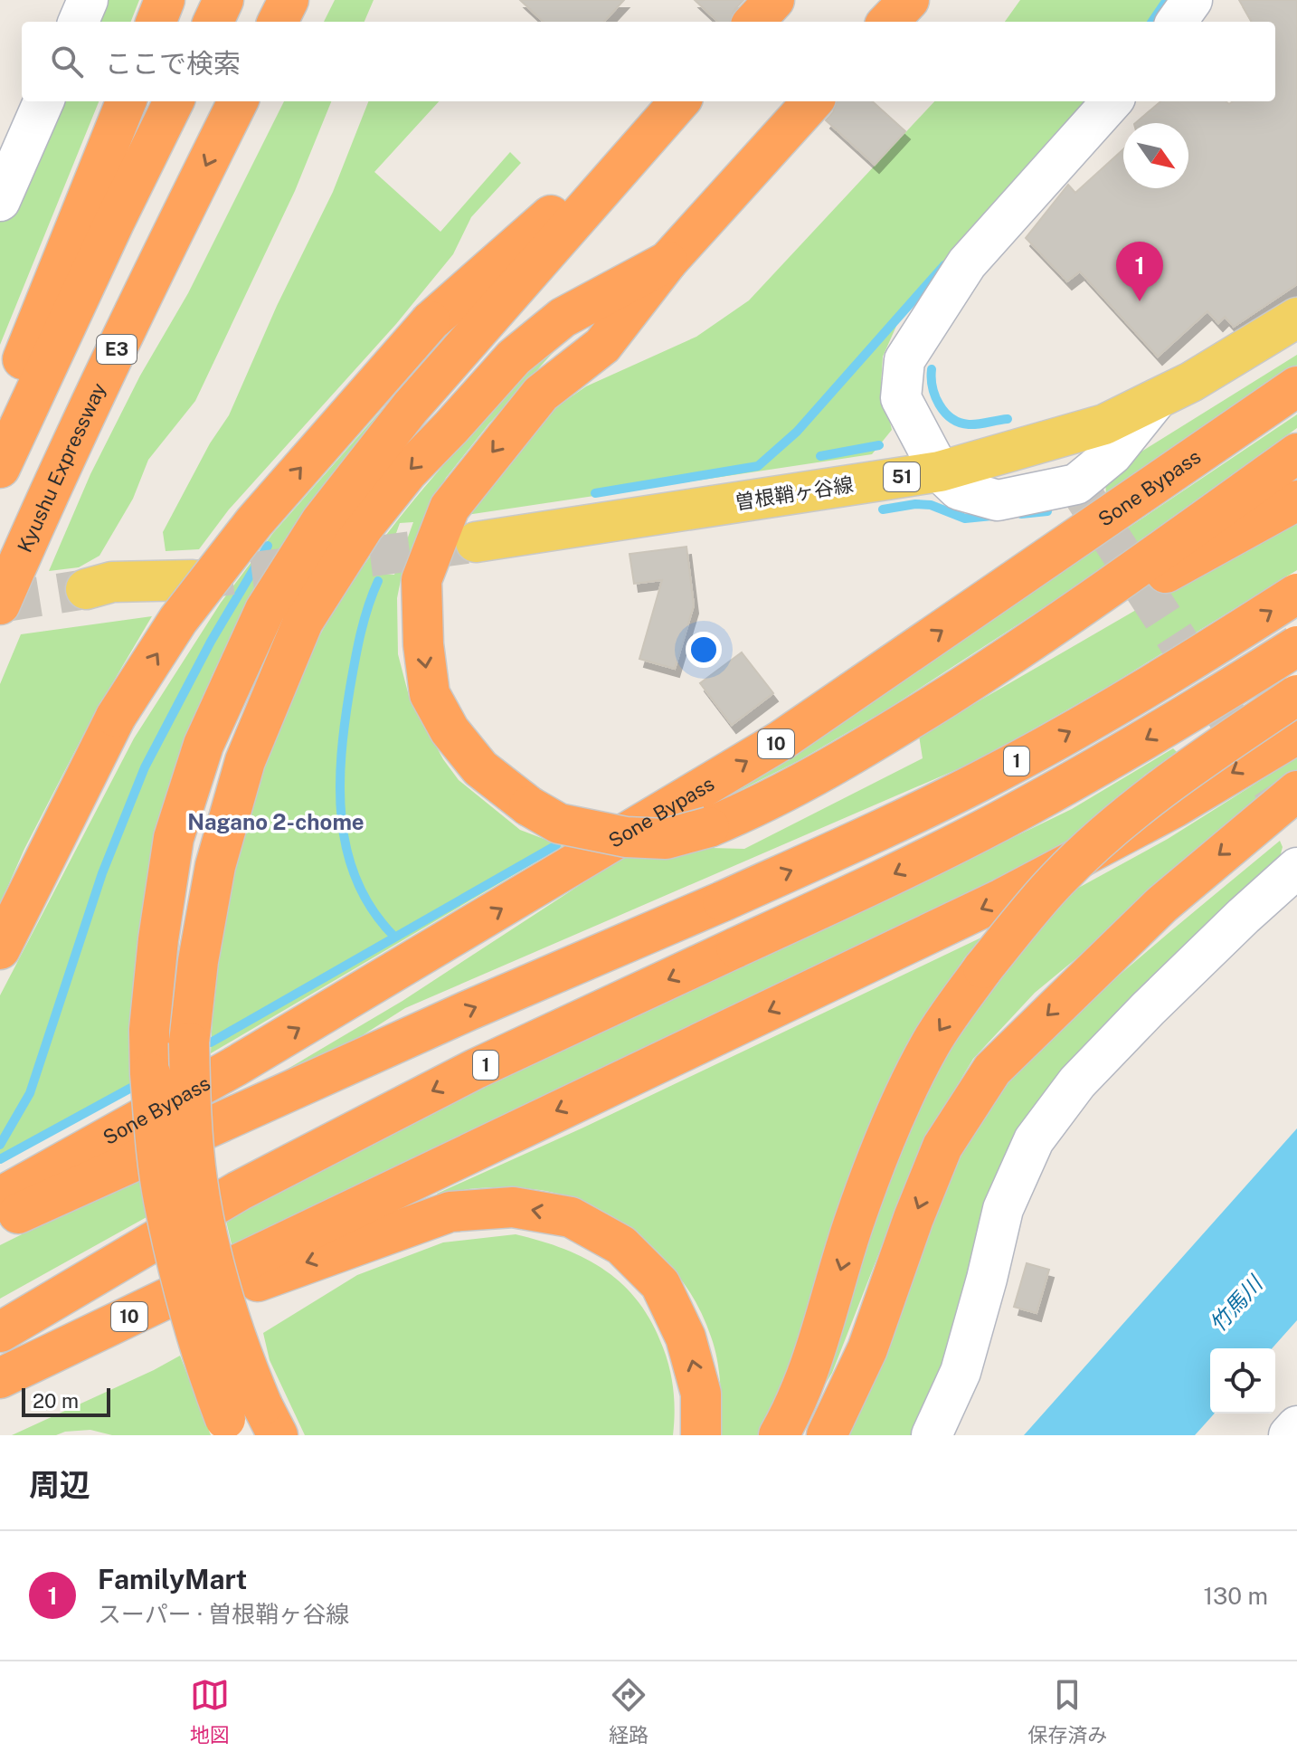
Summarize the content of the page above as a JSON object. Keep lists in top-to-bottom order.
{
  "streets": {
    "highway": [
      "E3",
      "Kyushu Expressway",
      "Sone Bypass",
      "10",
      "1"
    ],
    "main road": ["51", "曽根鞘ヶ谷線"]
  },
  "districts": ["Nagano 2-chome"],
  "water": ["竹馬川"],
  "scale_bar": "20 m",
  "north": "bottom right",
  "page": {
    "search": "ここで検索",
    "pins": "1",
    "scale": "20 m",
    "heading": "周辺",
    "list": [
      {
        "mark": "1",
        "name": "FamilyMart",
        "note": "スーパー · 曽根鞘ヶ谷線",
        "value": "130 m"
      }
    ],
    "nav": ["地図", "経路", "保存済み"]
  }
}
